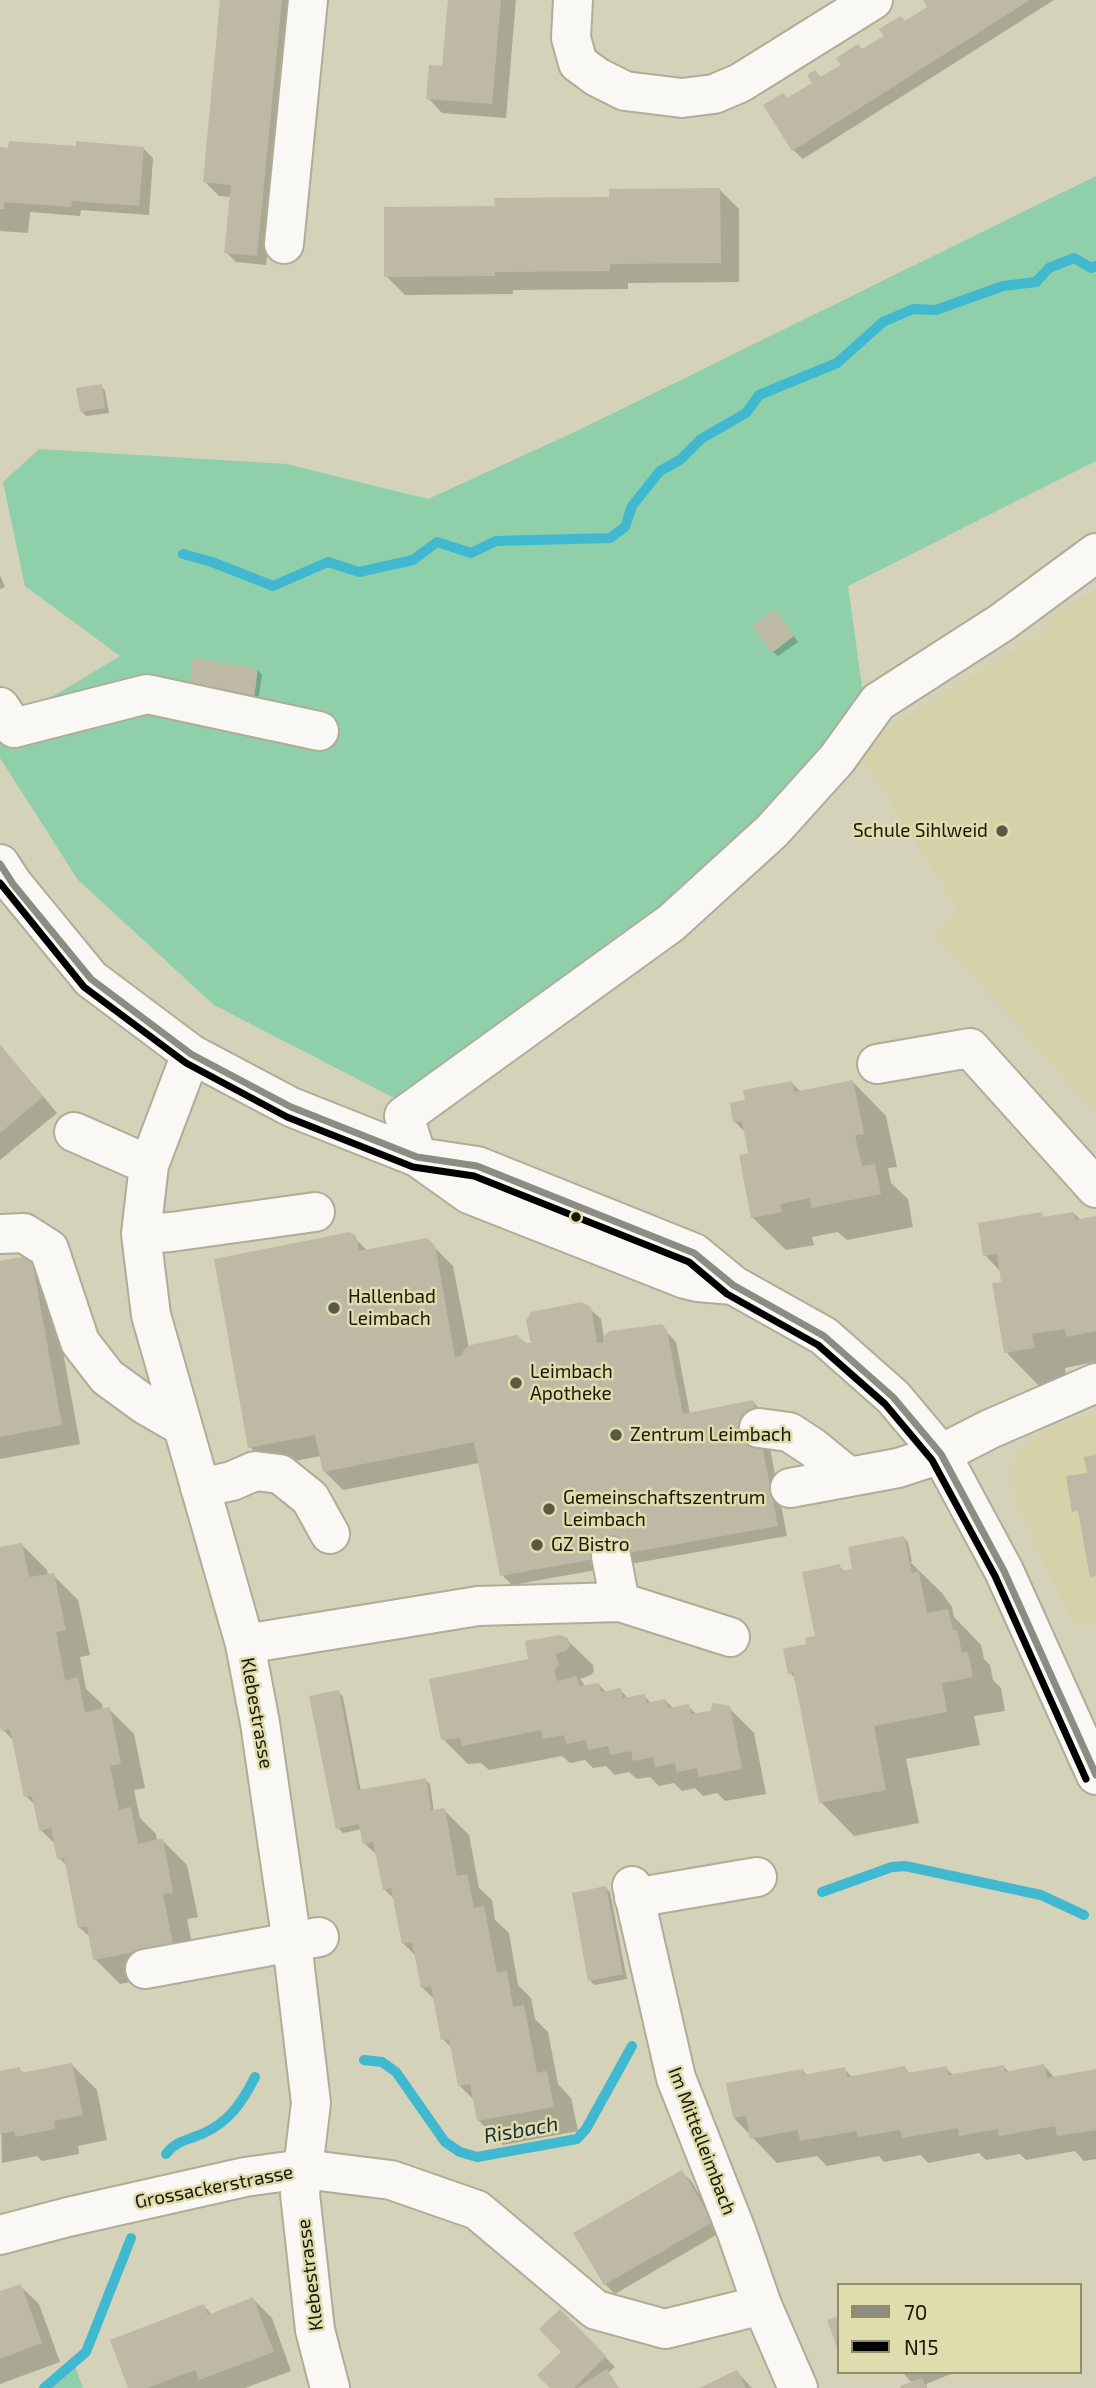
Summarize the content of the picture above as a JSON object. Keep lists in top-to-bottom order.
{
  "streets": {
    "street": ["Klebestrasse", "Im Mittelleimbach", "Grossackerstrasse"]
  },
  "crossings": [
    ["Klebestrasse", "Grossackerstrasse"],
    ["Im Mittelleimbach", "Grossackerstrasse"]
  ],
  "water": ["Risbach"],
  "places": [
    "Schule Sihlweid",
    "Hallenbad Leimbach",
    "Leimbach Apotheke",
    "Zentrum Leimbach",
    "Gemeinschaftszentrum Leimbach",
    "GZ Bistro"
  ],
  "lines": ["transit line 70", "transit line N15"],
  "legend": ["70", "N15"]
}
